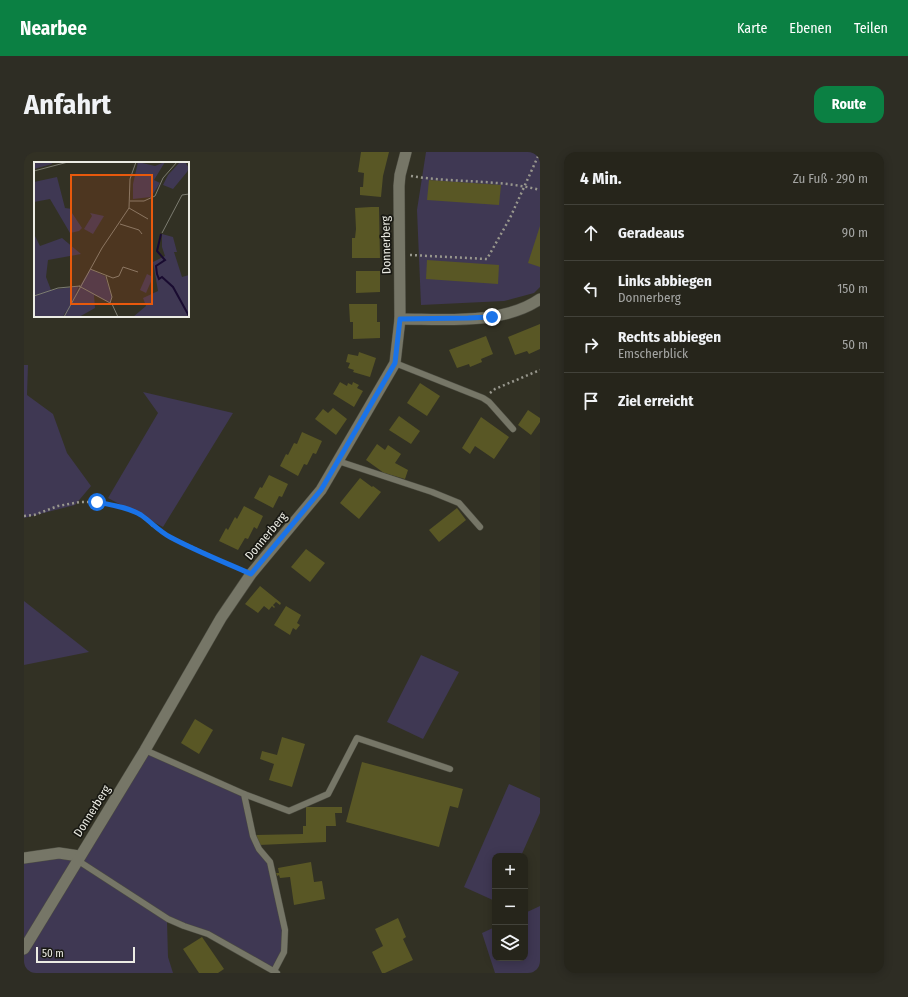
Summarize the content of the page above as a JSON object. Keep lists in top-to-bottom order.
{
  "streets": {
    "street": ["Donnerberg"]
  },
  "scale_bar": "50 m",
  "page": {
    "header": "Nearbee",
    "nav": ["Karte", "Ebenen", "Teilen"],
    "buttons": "Route",
    "title": "Anfahrt",
    "heading": ["4 Min.", "Zu Fuß · 290 m"],
    "list": [
      ["Geradeaus", "90 m"],
      ["Links abbiegen", "Donnerberg", "150 m"],
      ["Rechts abbiegen", "Emscherblick", "50 m"],
      "Ziel erreicht"
    ],
    "map_buttons": ["+", "−"],
    "scale": "50 m"
  }
}
